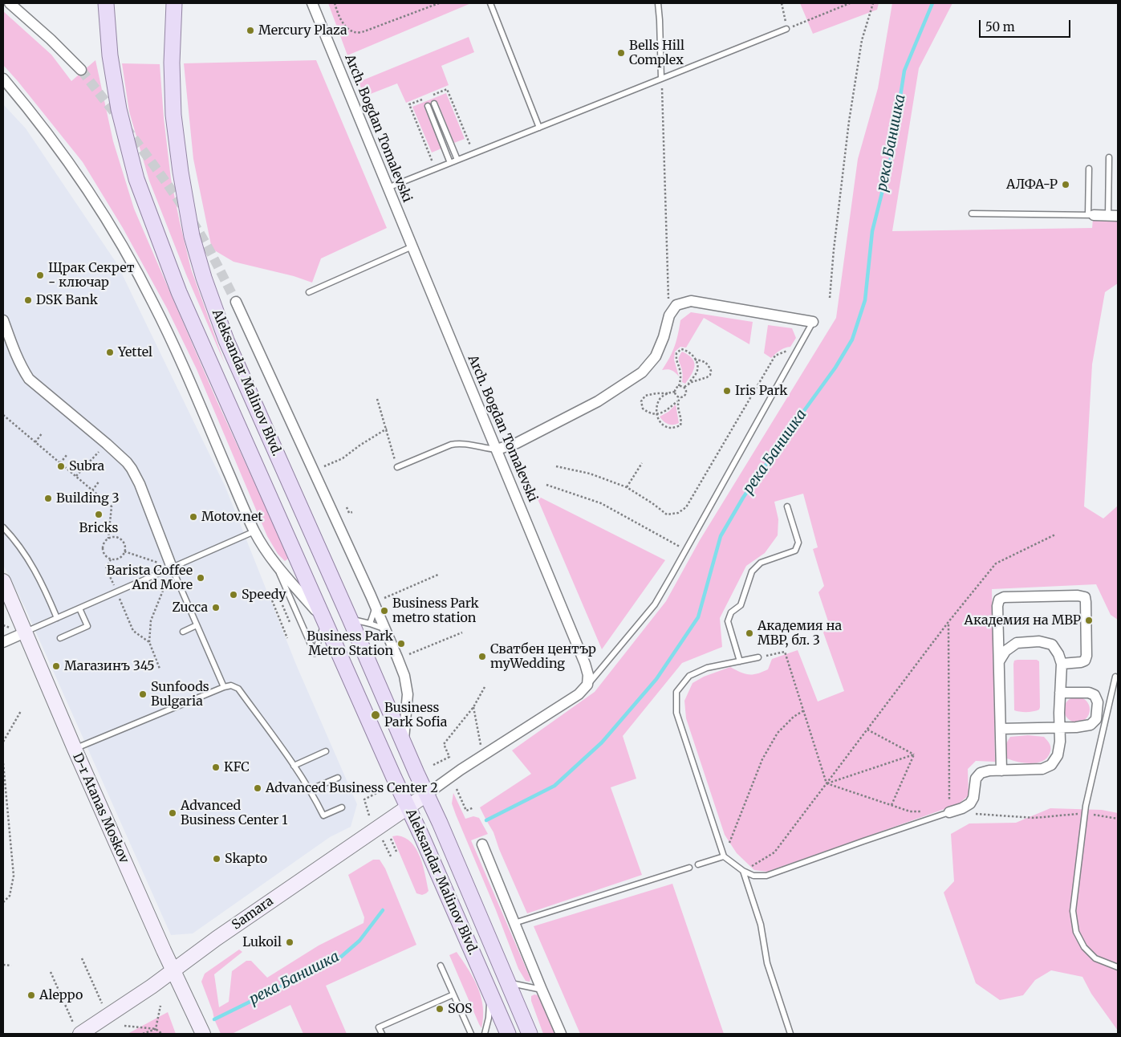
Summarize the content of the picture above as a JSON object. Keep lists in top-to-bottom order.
{
  "streets": {
    "main road": ["Aleksandar Malinov Blvd."],
    "street": ["Arch. Bogdan Tomalevski", "D-r Atanas Moskov", "Samara"]
  },
  "crossings": [
    ["Aleksandar Malinov Blvd.", "Samara"],
    ["D-r Atanas Moskov", "Samara"]
  ],
  "water": ["река Банишка"],
  "places": [
    "Mercury Plaza",
    "Bells Hill Complex",
    "АЛФА-Р",
    "Щрак Секрет - ключар",
    "DSK Bank",
    "Yettel",
    "Iris Park",
    "Subra",
    "Building 3",
    "Bricks",
    "Motov.net",
    "Barista Coffee And More",
    "Speedy",
    "Zucca",
    "Business Park metro station",
    "Академия на МВР",
    "Академия на МВР, бл. 3",
    "Business Park Metro Station",
    "Сватбен център myWedding",
    "Магазинъ 345",
    "Sunfoods Bulgaria",
    "Business Park Sofia",
    "KFC",
    "Advanced Business Center 2",
    "Advanced Business Center 1",
    "Skapto",
    "Lukoil",
    "Aleppo",
    "SOS"
  ],
  "scale_bar": "50 m"
}
